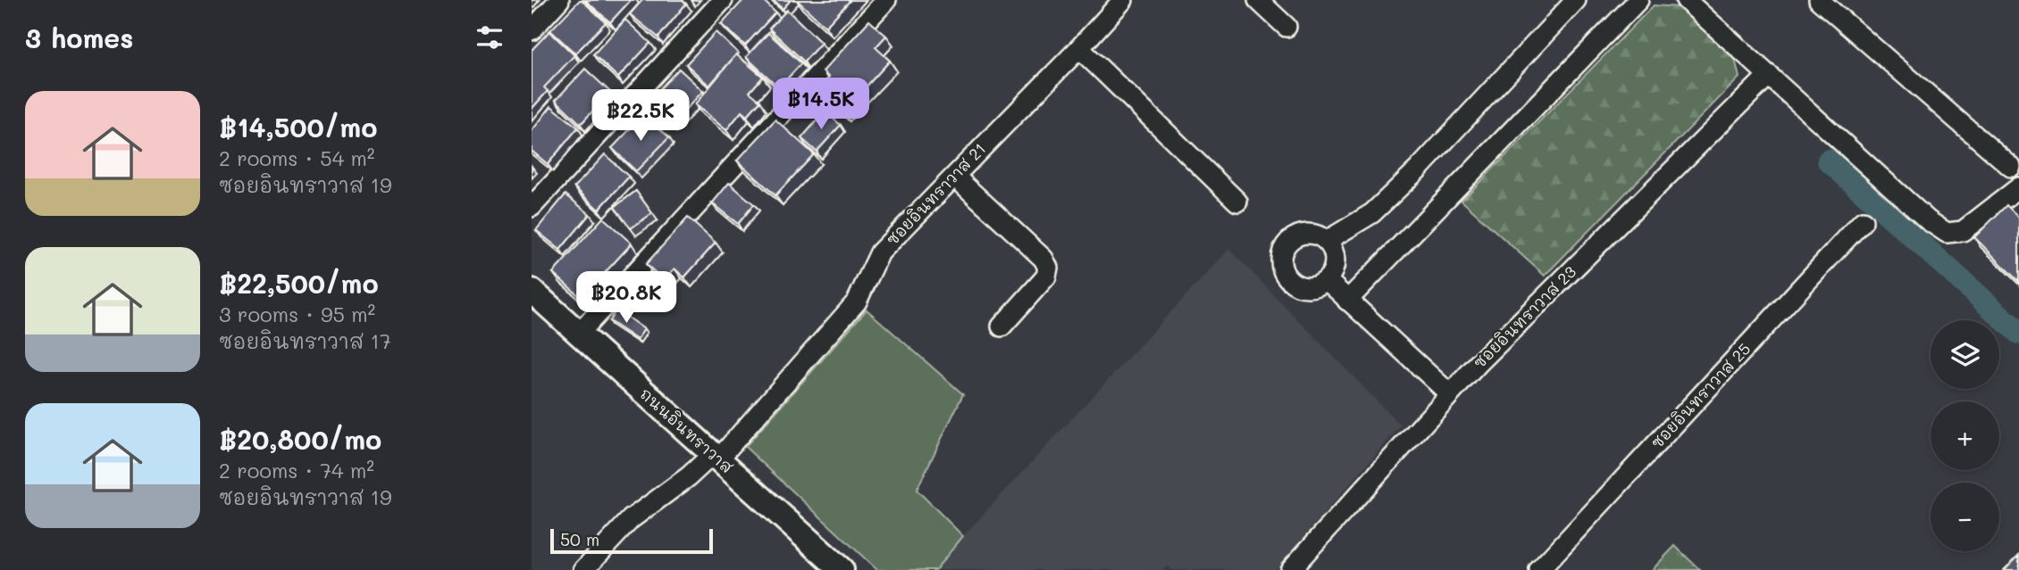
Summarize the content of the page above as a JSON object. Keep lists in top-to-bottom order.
{
  "streets": {
    "street": [
      "ซอยอินทราวาส 21",
      "ซอยอินทราวาส 23",
      "ซอยอินทราวาส 25",
      "ถนนอินทราวาส"
    ]
  },
  "crossings": [
    ["ซอยอินทราวาส 21", "ถนนอินทราวาส"]
  ],
  "scale_bar": "50 m",
  "page": {
    "heading": "3 homes",
    "list": [
      {
        "name": "฿14,500/mo",
        "note": "2 rooms · 54 m² · ซอยอินทราวาส 19"
      },
      {
        "name": "฿22,500/mo",
        "note": "3 rooms · 95 m² · ซอยอินทราวาส 17"
      },
      {
        "name": "฿20,800/mo",
        "note": "2 rooms · 74 m² · ซอยอินทราวาส 19"
      }
    ],
    "price": ["฿14.5K", "฿22.5K", "฿20.8K"],
    "map_buttons": ["+", "−"],
    "scale": "50 m"
  }
}
